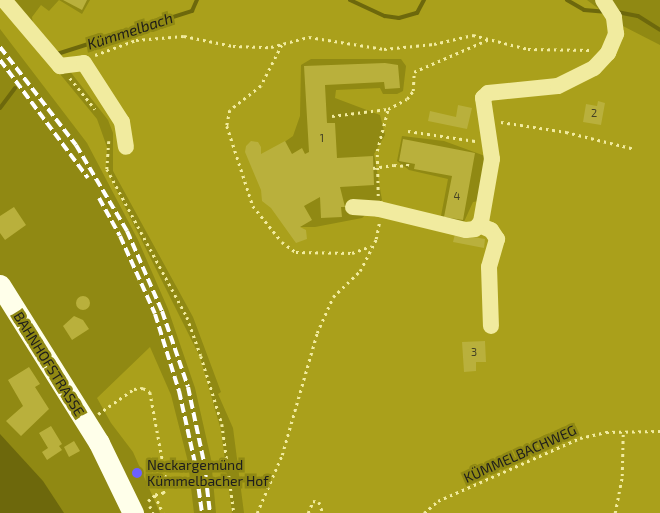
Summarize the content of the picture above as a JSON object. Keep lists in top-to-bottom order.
{
  "streets": {
    "main road": ["BAHNHOFSTRASSE"],
    "path": ["KÜMMELBACHWEG"]
  },
  "water": ["Kümmelbach"],
  "places": ["Neckargemünd Kümmelbacher Hof"],
  "house_numbers": [
    "2",
    "1",
    "4",
    "3"
  ]
}
